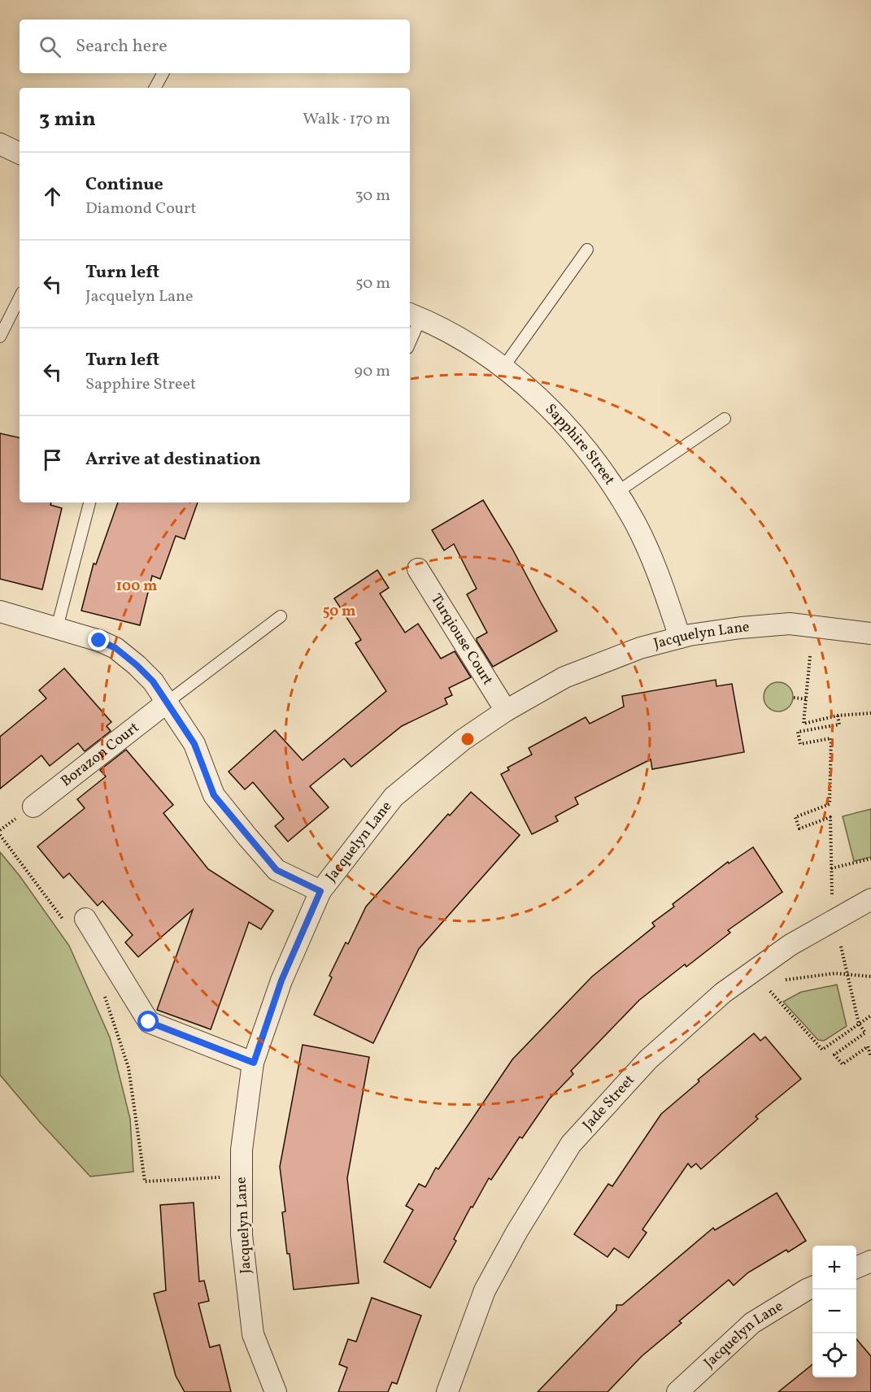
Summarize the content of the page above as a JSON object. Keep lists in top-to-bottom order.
{
  "streets": {
    "street": [
      "Sapphire Street",
      "Jacquelyn Lane",
      "Turqiouse Court",
      "Borazon Court",
      "Jade Street"
    ]
  },
  "crossings": [
    ["Sapphire Street", "Jacquelyn Lane"],
    ["Jacquelyn Lane", "Turqiouse Court"]
  ],
  "page": {
    "search": "Search here",
    "heading": ["3 min", "Walk · 170 m"],
    "list": [
      ["Continue", "Diamond Court", "30 m"],
      ["Turn left", "Jacquelyn Lane", "50 m"],
      ["Turn left", "Sapphire Street", "90 m"],
      "Arrive at destination"
    ],
    "map_buttons": ["+", "−"]
  },
  "rings": ["100 m", "50 m"]
}
